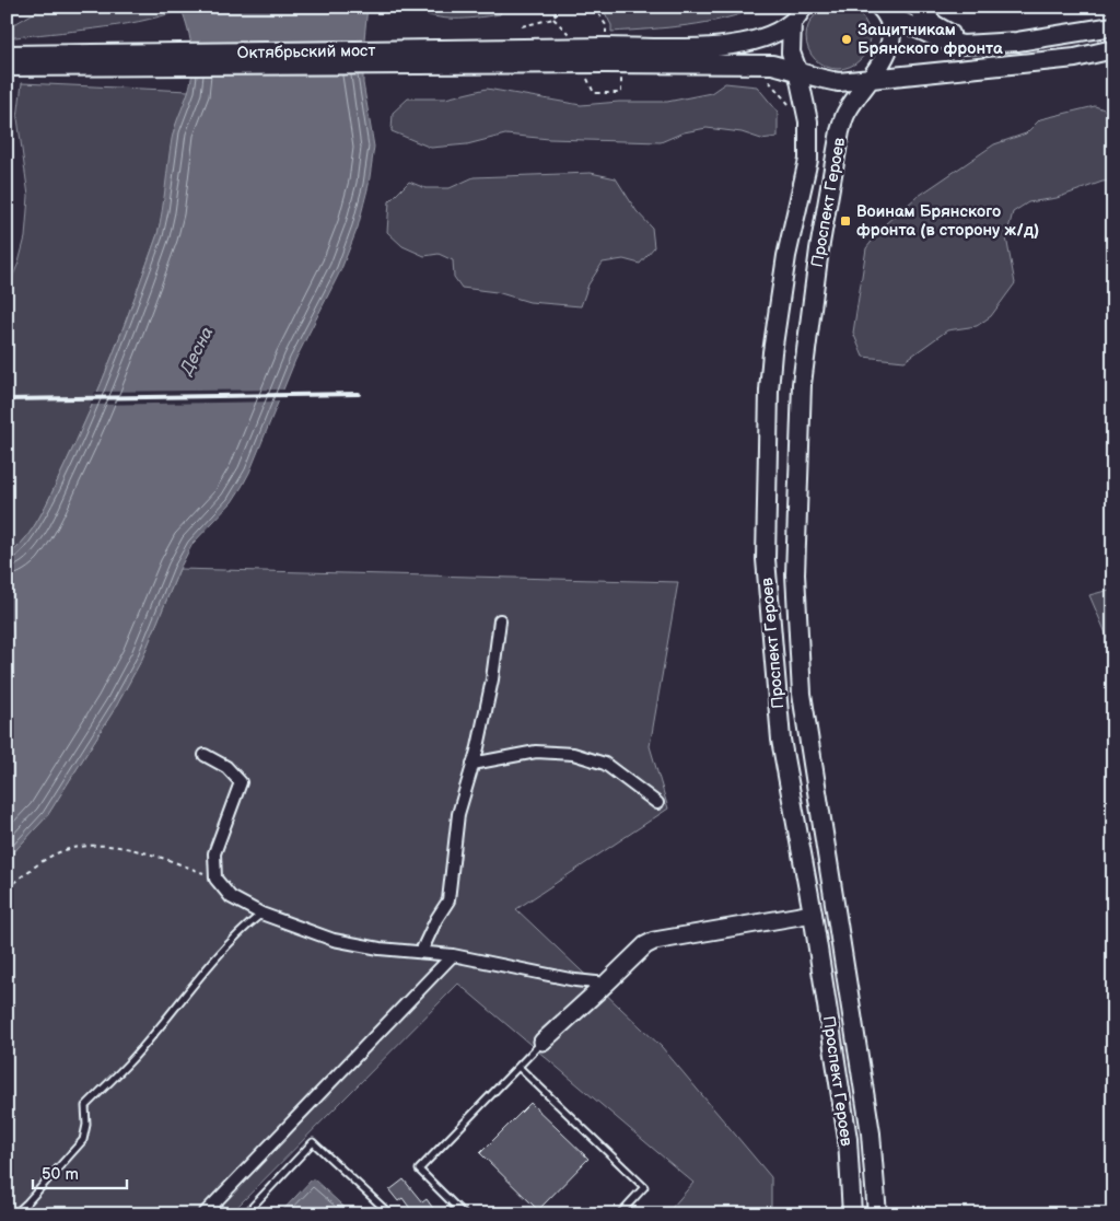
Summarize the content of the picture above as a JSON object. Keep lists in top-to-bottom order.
{
  "streets": {
    "main road": ["Октябрьский мост", "Проспект Героев"]
  },
  "water": ["Десна"],
  "places": {
    "other": ["Защитникам Брянского фронта"],
    "transit": ["Воинам Брянского фронта (в сторону ж/д)"]
  },
  "scale_bar": "50 m"
}
